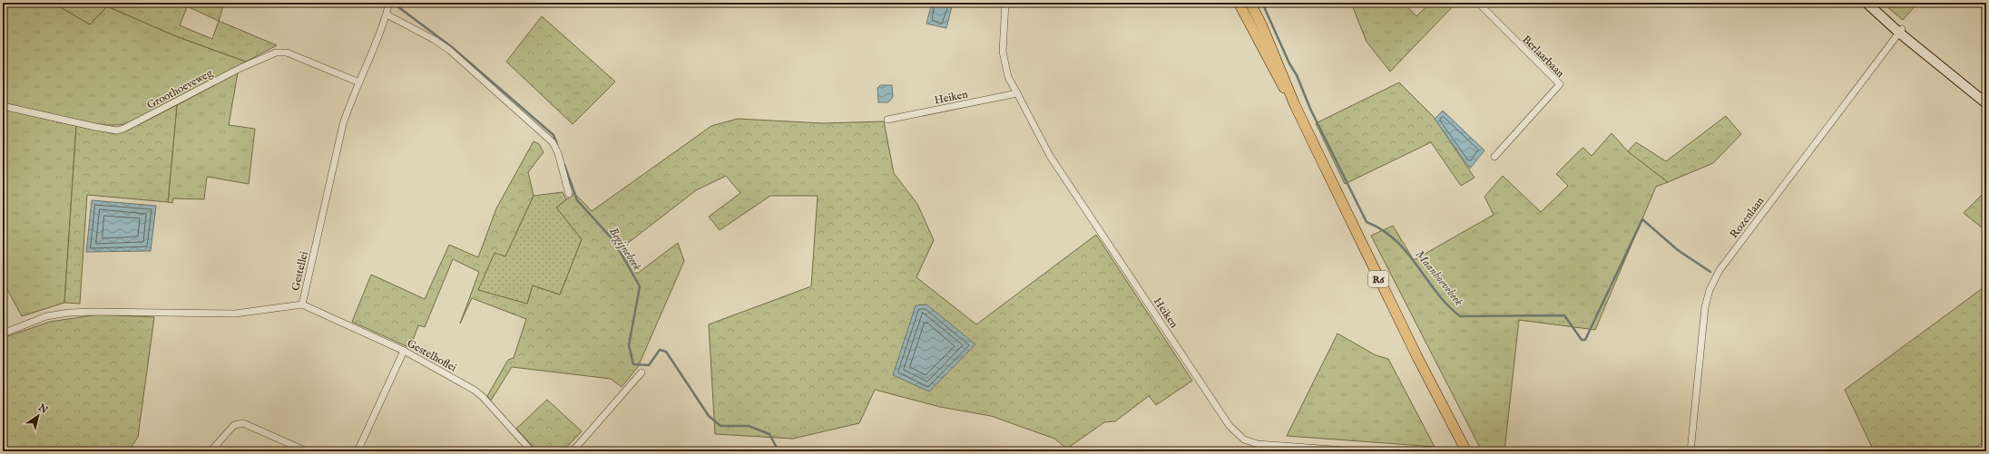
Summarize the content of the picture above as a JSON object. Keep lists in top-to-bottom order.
{
  "streets": {
    "main road": ["R6"],
    "street": [
      "Berlaarbaan",
      "Groothoeveweg",
      "Heiken",
      "Rozenlaan",
      "Gestellei",
      "Gestelhoflei"
    ]
  },
  "crossings": [
    ["Groothoeveweg", "Gestellei"],
    ["Gestellei", "Gestelhoflei"]
  ],
  "water": ["Begijnebeek", "Maanhoevebeek"],
  "north": "top right"
}
